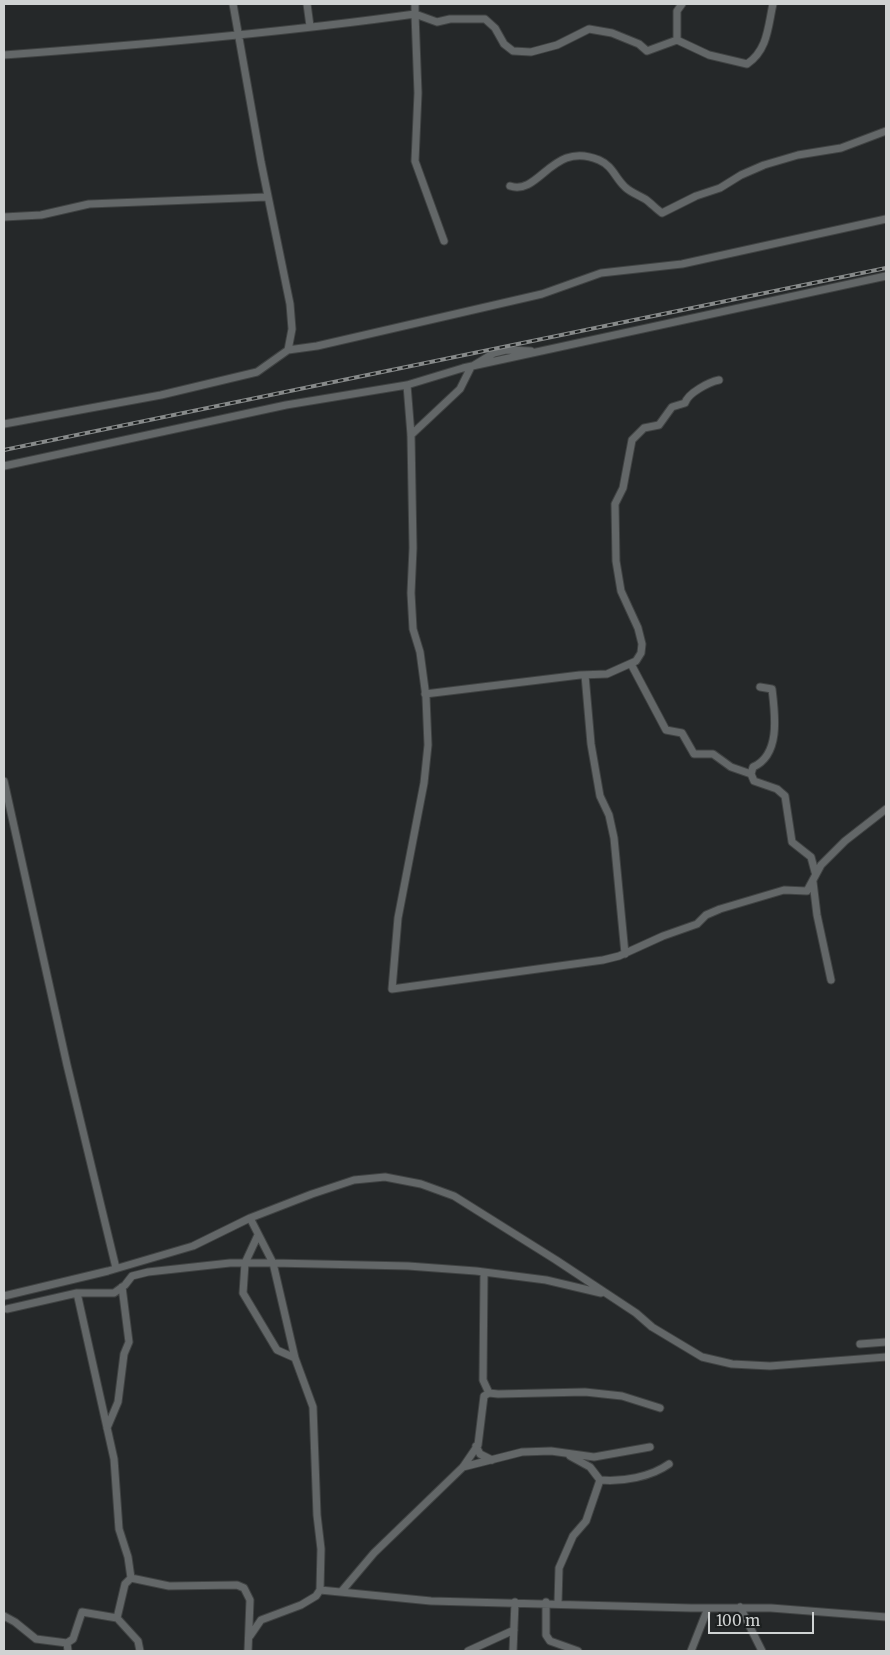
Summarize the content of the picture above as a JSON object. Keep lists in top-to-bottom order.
{
  "scale_bar": "100 m"
}
